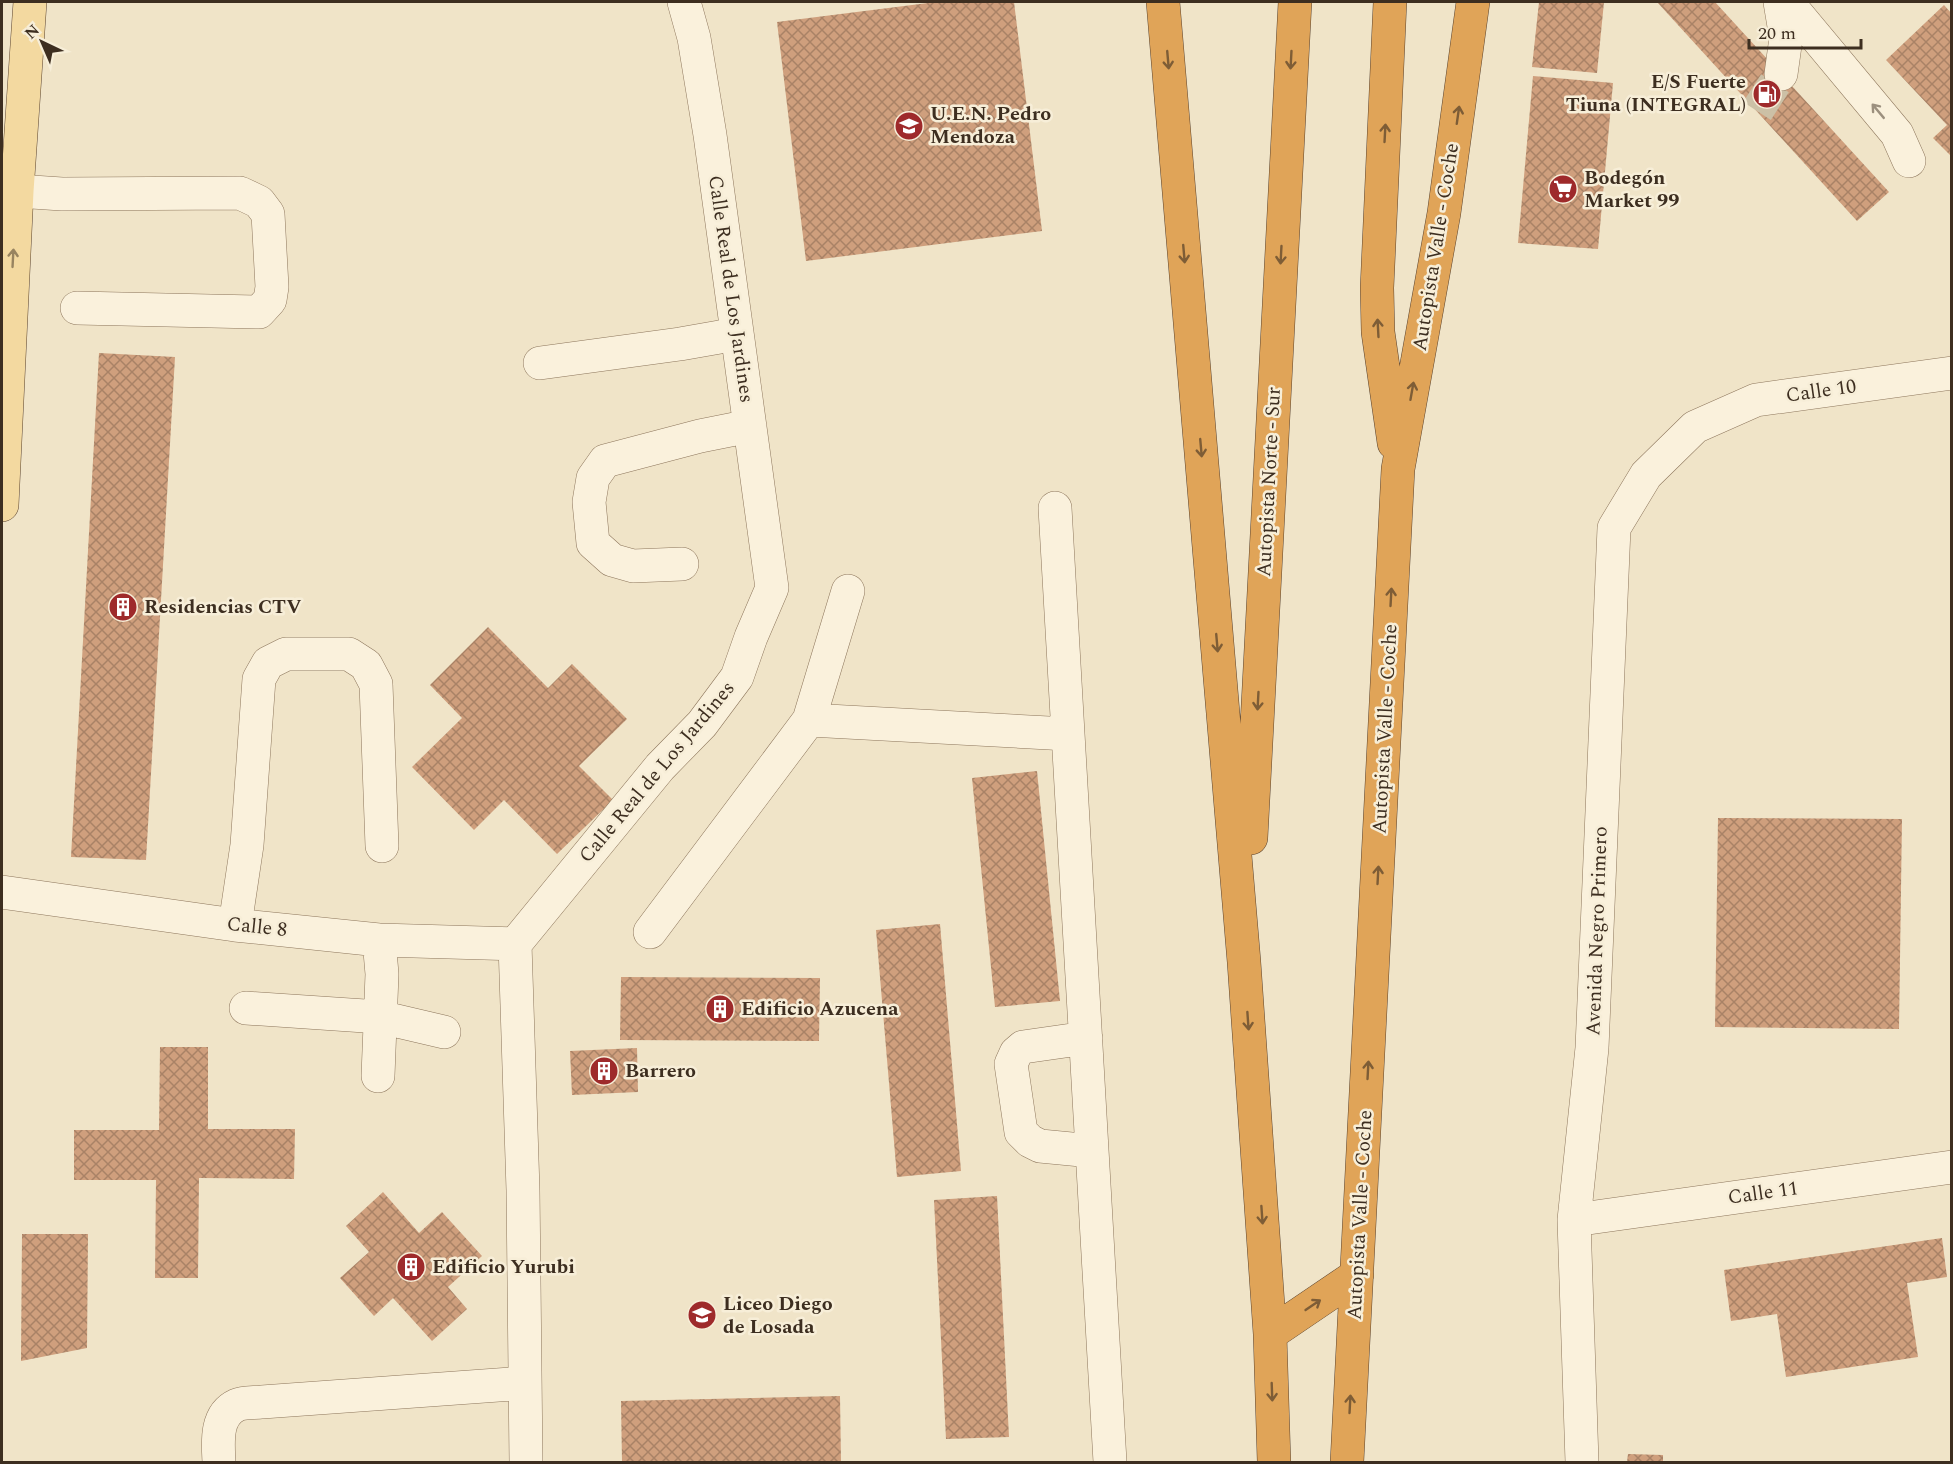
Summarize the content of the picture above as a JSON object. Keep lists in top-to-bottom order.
{
  "streets": {
    "highway": ["Autopista Valle - Coche", "Autopista Norte - Sur"],
    "street": [
      "Calle Real de Los Jardines",
      "Calle 10",
      "Calle 8",
      "Avenida Negro Primero",
      "Calle 11"
    ]
  },
  "crossings": [
    ["Calle Real de Los Jardines", "Calle 8"],
    ["Calle 10", "Avenida Negro Primero"],
    ["Avenida Negro Primero", "Calle 11"]
  ],
  "places": {
    "fuel station": ["E/S Fuerte Tiuna (INTEGRAL)"],
    "school or university": ["U.E.N. Pedro Mendoza", "Liceo Diego de Losada"],
    "supermarket": ["Bodegón Market 99"],
    "building": [
      "Residencias CTV",
      "Edificio Azucena",
      "Barrero",
      "Edificio Yurubi"
    ]
  },
  "scale_bar": "20 m",
  "north": "top left"
}
